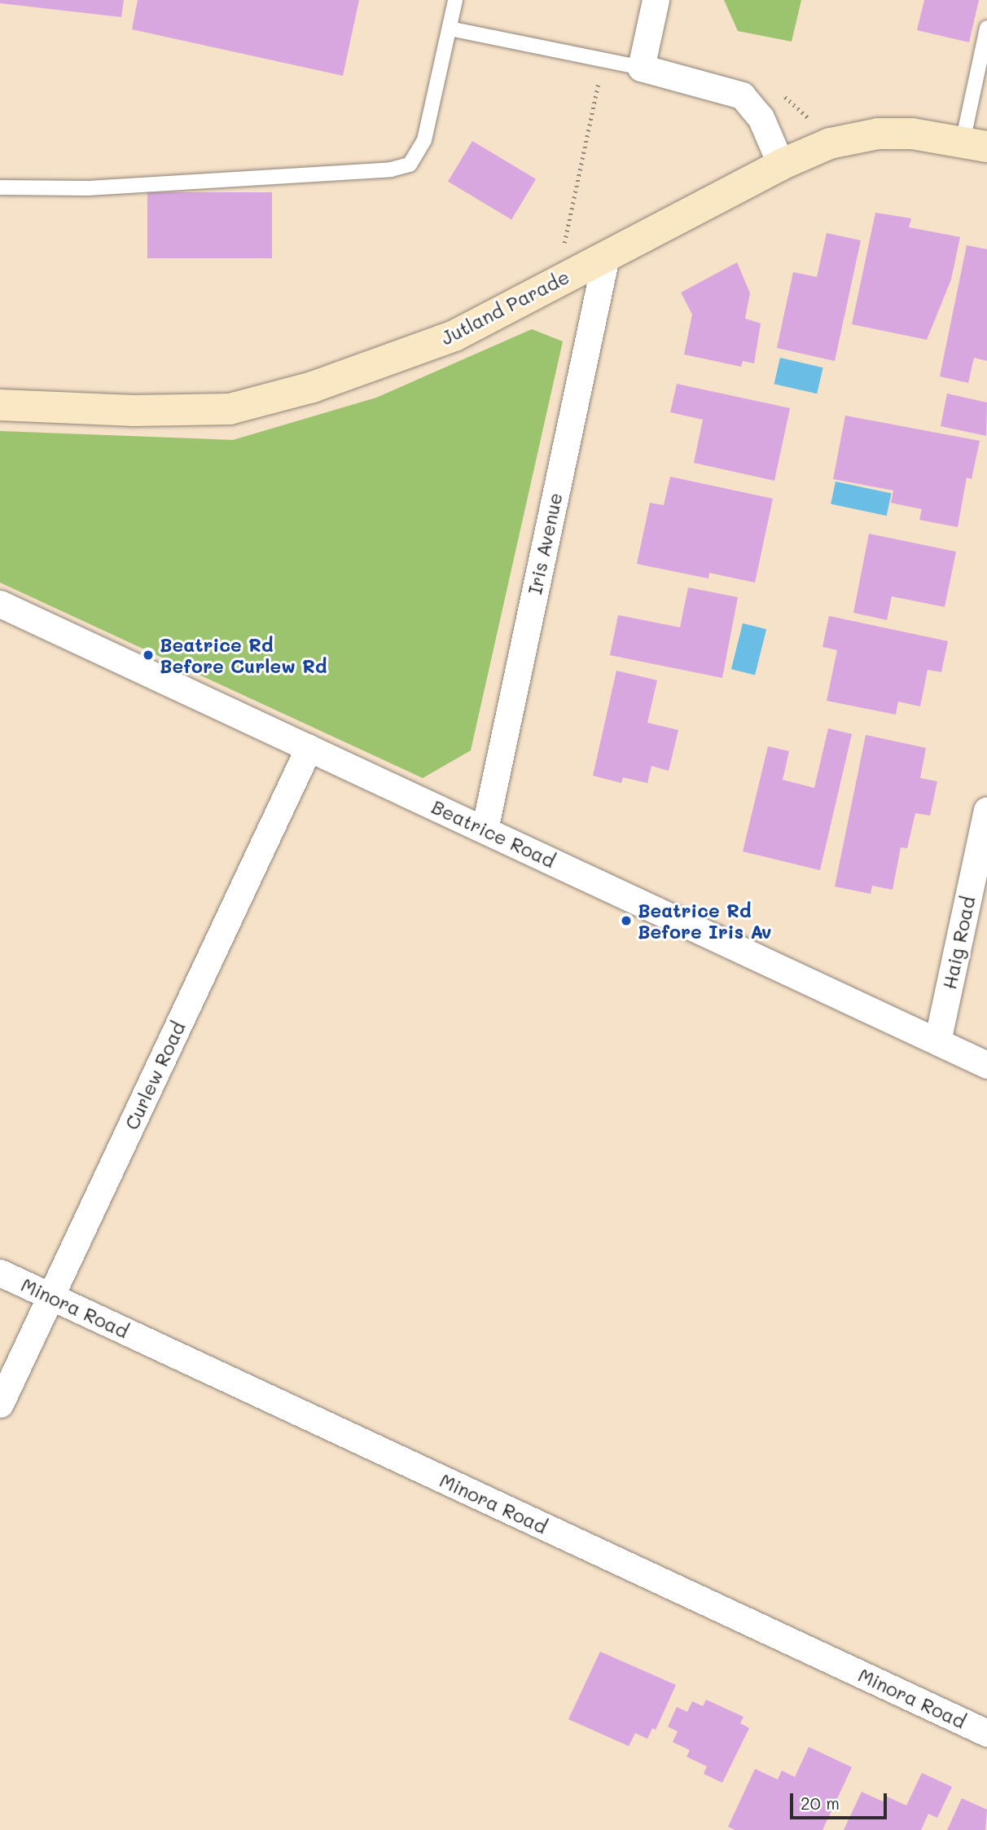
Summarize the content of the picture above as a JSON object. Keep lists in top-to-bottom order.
{
  "streets": {
    "street": [
      "Jutland Parade",
      "Iris Avenue",
      "Beatrice Road",
      "Haig Road",
      "Curlew Road",
      "Minora Road"
    ]
  },
  "crossings": [
    ["Jutland Parade", "Iris Avenue"],
    ["Iris Avenue", "Beatrice Road"],
    ["Beatrice Road", "Haig Road"],
    ["Beatrice Road", "Curlew Road"],
    ["Curlew Road", "Minora Road"]
  ],
  "places": ["Beatrice Rd Before Curlew Rd", "Beatrice Rd Before Iris Av"],
  "scale_bar": "20 m"
}
